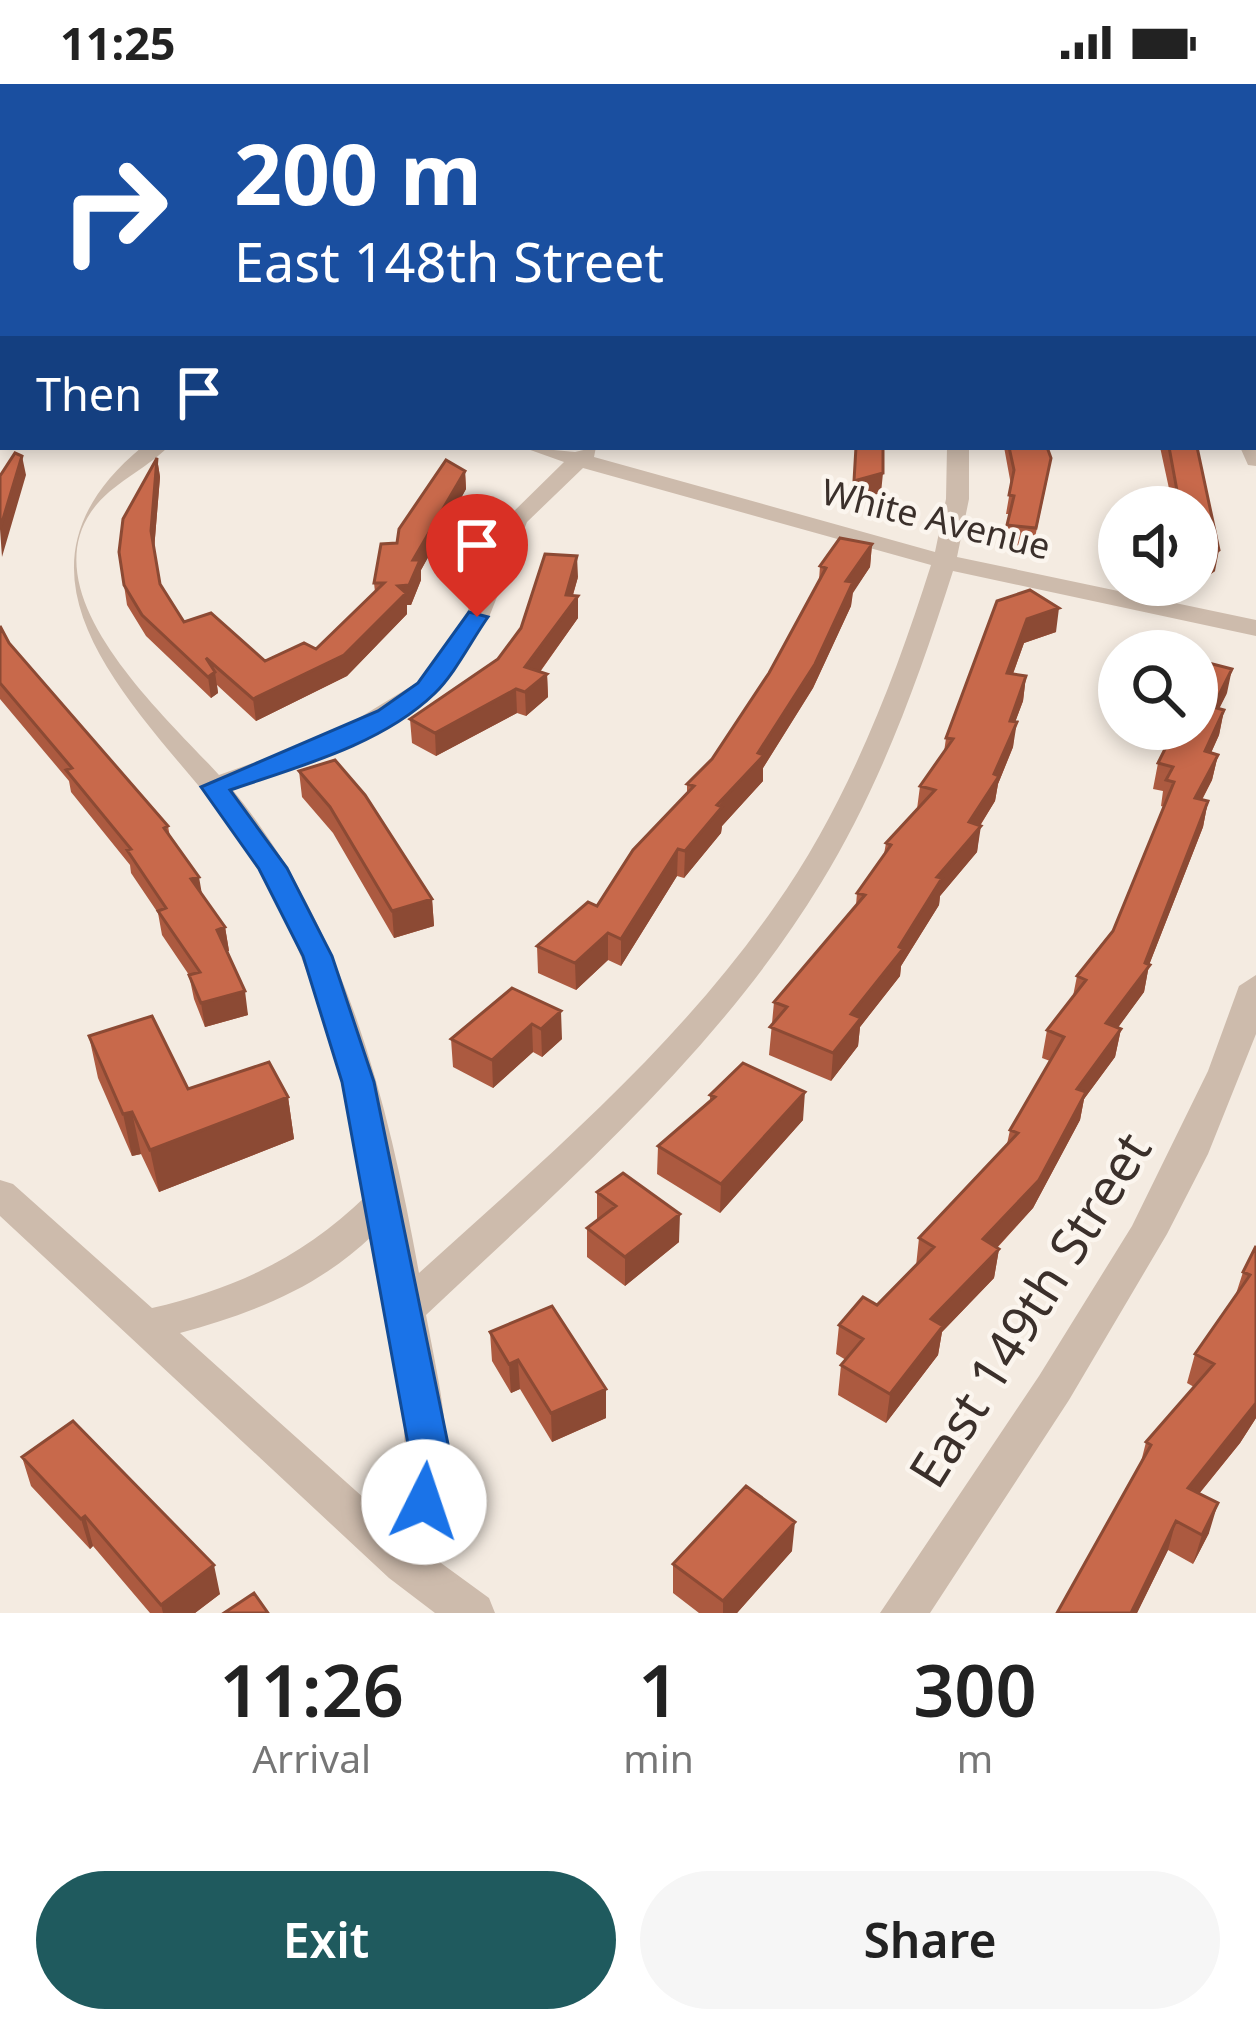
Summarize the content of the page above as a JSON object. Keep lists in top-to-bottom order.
{
  "streets": {
    "street": ["White Avenue", "East 149th Street"]
  },
  "page": {
    "status": "11:25",
    "turn": ["200 m", "East 148th Street"],
    "then": "Then",
    "eta": [
      "11:26",
      "Arrival",
      "1",
      "min",
      "300",
      "m"
    ],
    "buttons": ["Exit", "Share"]
  }
}
